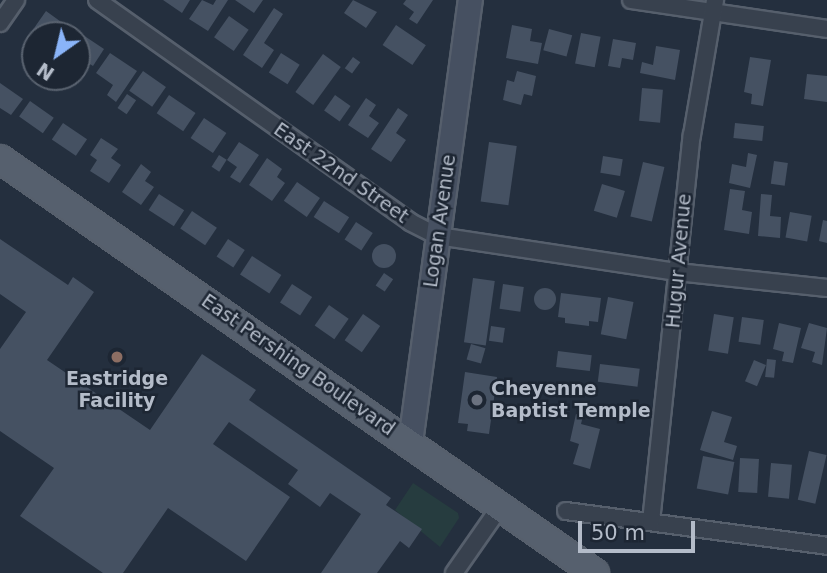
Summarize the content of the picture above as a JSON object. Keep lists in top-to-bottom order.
{
  "streets": {
    "main road": ["Logan Avenue", "East Pershing Boulevard"],
    "street": ["East 22nd Street", "Hugur Avenue"]
  },
  "crossings": [
    ["East 22nd Street", "Logan Avenue"],
    ["East 22nd Street", "Hugur Avenue"],
    ["Logan Avenue", "East Pershing Boulevard"]
  ],
  "places": ["Eastridge Facility", "Cheyenne Baptist Temple"],
  "scale_bar": "50 m",
  "north": "bottom left"
}
